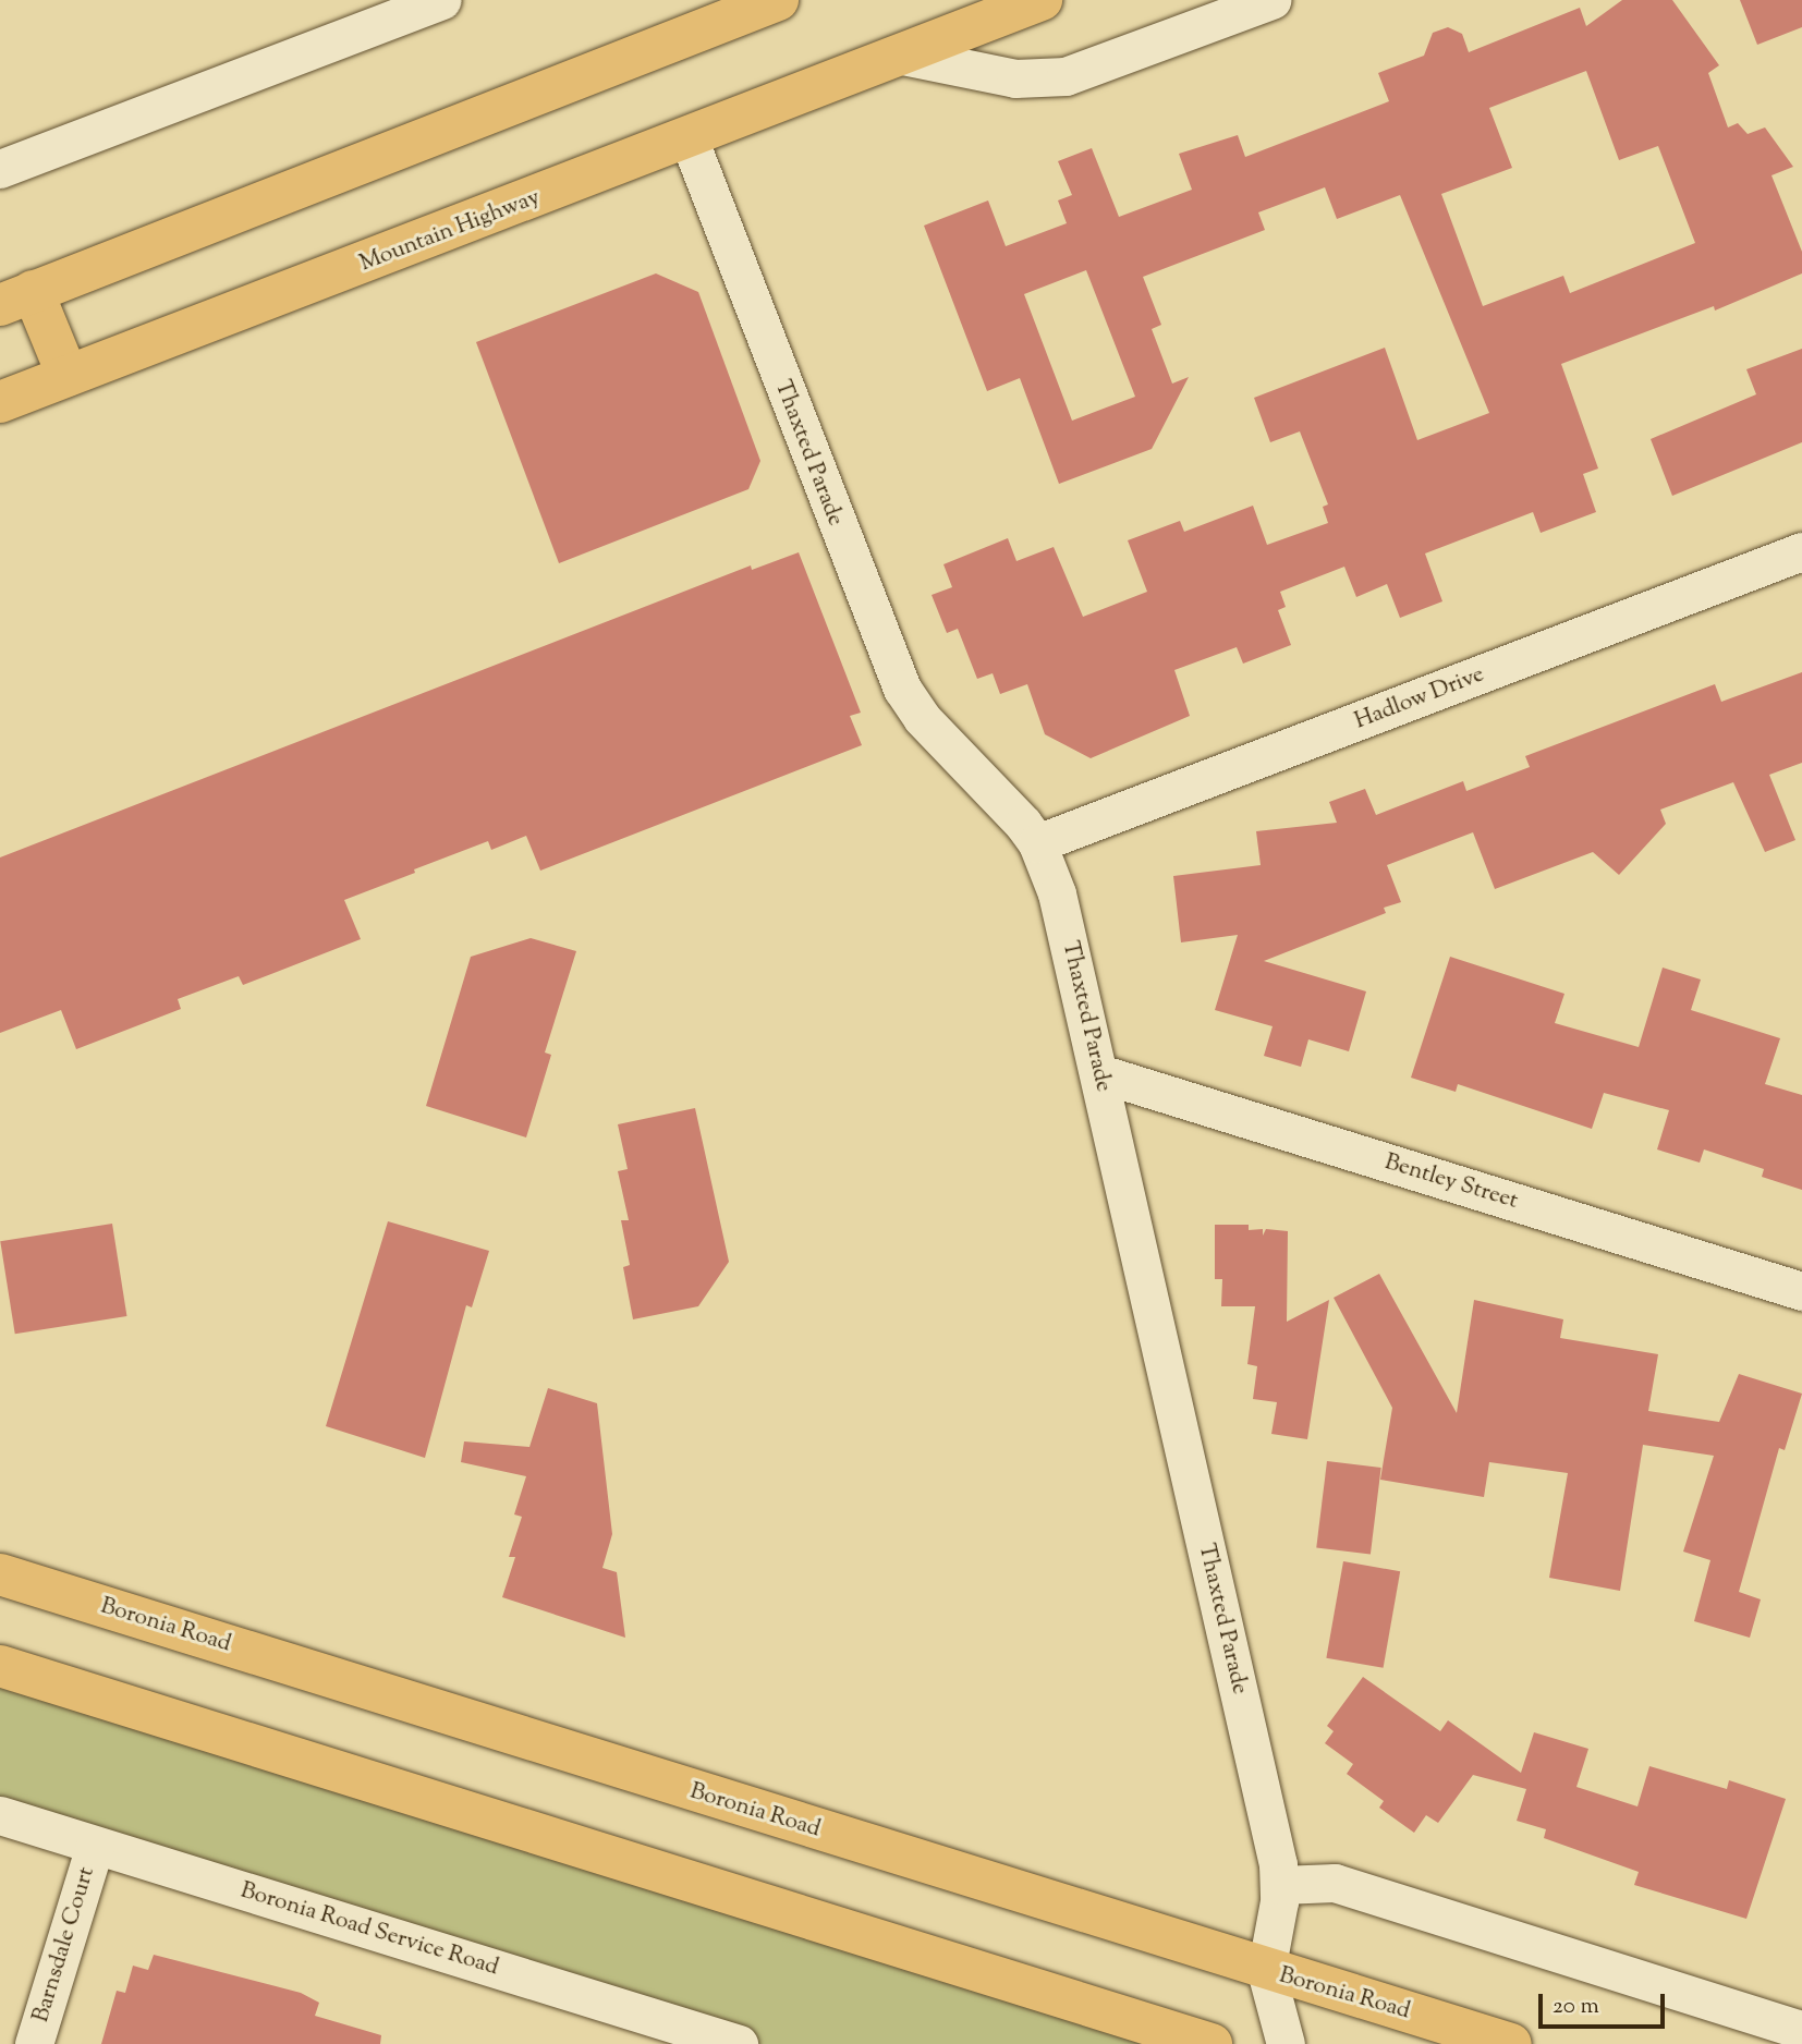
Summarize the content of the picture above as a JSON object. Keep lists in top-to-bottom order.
{
  "streets": {
    "main road": ["Mountain Highway", "Boronia Road"],
    "street": [
      "Thaxted Parade",
      "Hadlow Drive",
      "Bentley Street",
      "Boronia Road Service Road",
      "Barnsdale Court"
    ]
  },
  "crossings": [
    ["Mountain Highway", "Thaxted Parade"],
    ["Thaxted Parade", "Hadlow Drive"],
    ["Thaxted Parade", "Bentley Street"],
    ["Thaxted Parade", "Boronia Road"],
    ["Boronia Road Service Road", "Barnsdale Court"]
  ],
  "scale_bar": "20 m"
}
